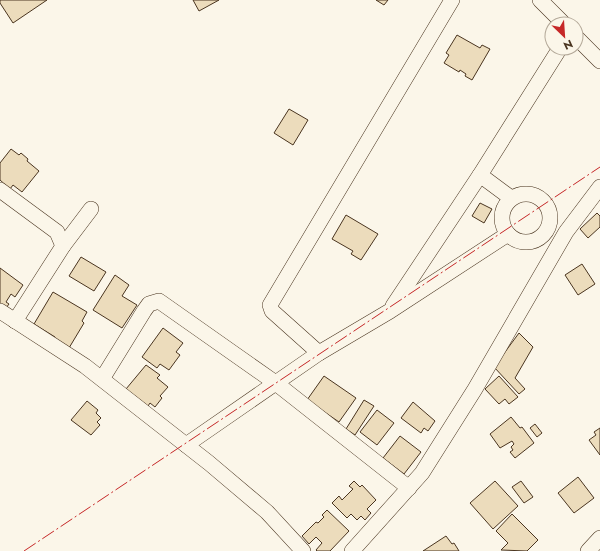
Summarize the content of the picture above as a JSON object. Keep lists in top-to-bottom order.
{
  "north": "bottom right"
}
